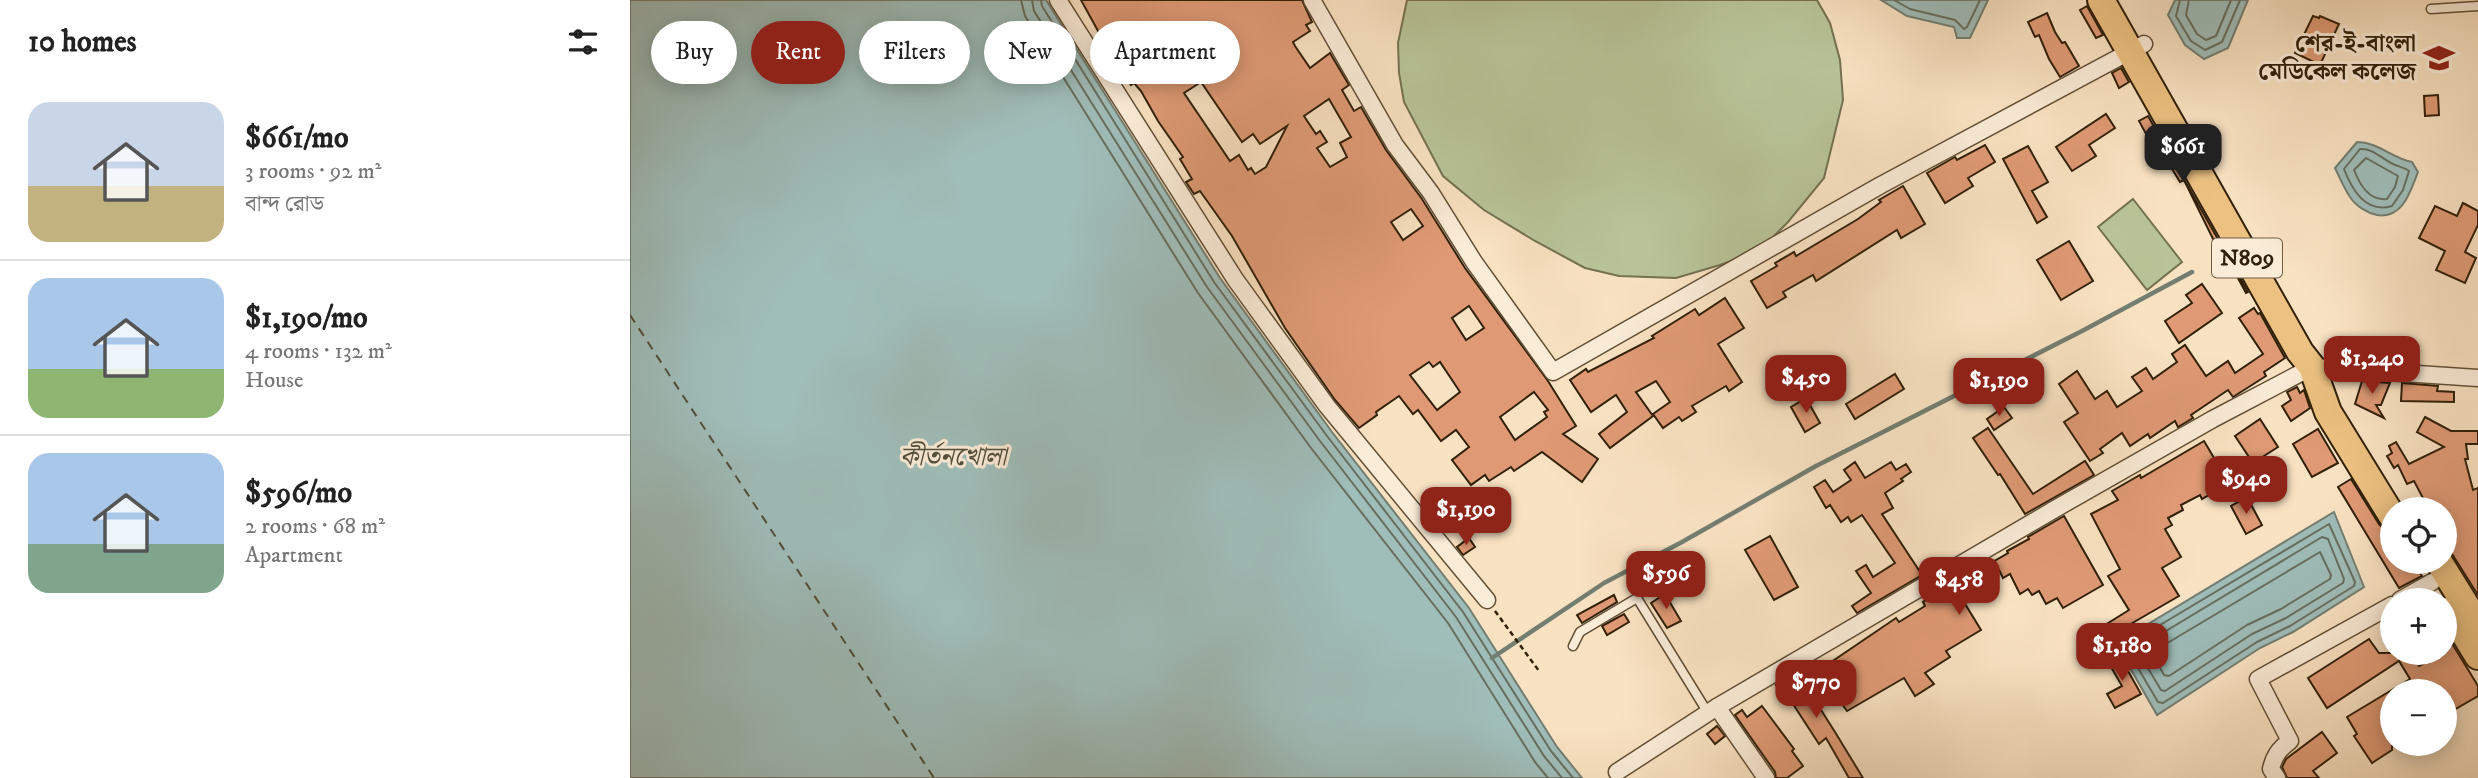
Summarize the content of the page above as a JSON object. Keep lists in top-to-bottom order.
{
  "streets": {
    "highway": ["N809"]
  },
  "water": ["কীর্তনখোলা"],
  "places": {
    "school or university": ["শের-ই-বাংলা মেডিকেল কলেজ"]
  },
  "page": {
    "heading": "10 homes",
    "chip": [
      "Buy",
      "Rent",
      "Filters",
      "New",
      "Apartment"
    ],
    "list": [
      {
        "name": "$661/mo",
        "note": "3 rooms · 92 m² · বান্দ রোড"
      },
      {
        "name": "$1,190/mo",
        "note": "4 rooms · 132 m² · House"
      },
      {
        "name": "$596/mo",
        "note": "2 rooms · 68 m² · Apartment"
      }
    ],
    "price": [
      "$661",
      "$1,240",
      "$450",
      "$1,190",
      "$940",
      "$1,190",
      "$596",
      "$458",
      "$1,180",
      "$770"
    ],
    "map_buttons": ["+", "−"]
  }
}
